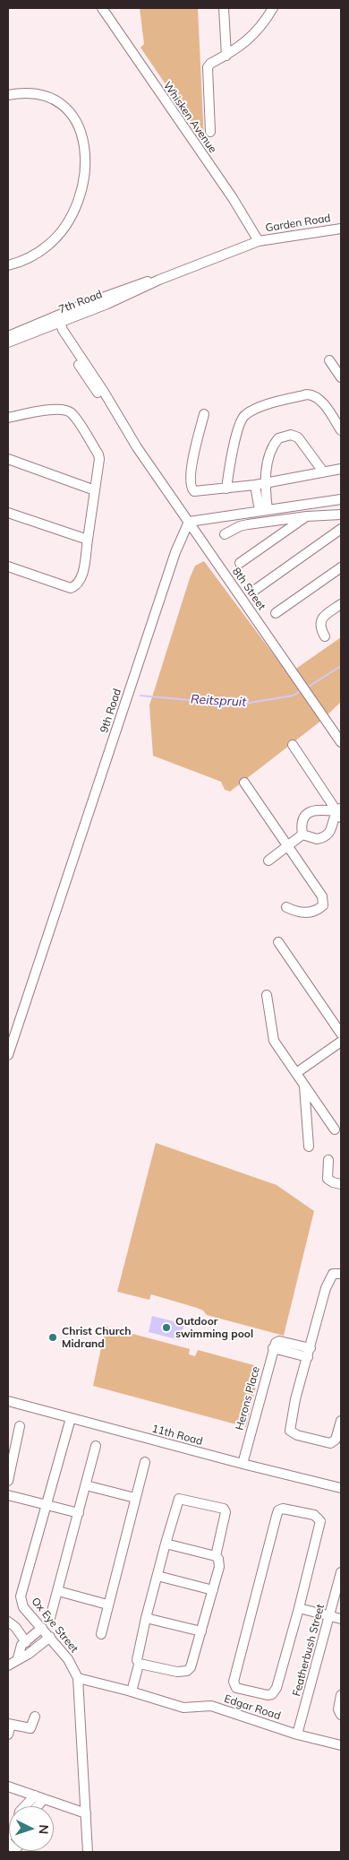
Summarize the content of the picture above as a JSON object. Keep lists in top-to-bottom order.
{
  "streets": {
    "street": [
      "Whisken Avenue",
      "Garden Road",
      "7th Road",
      "8th Street",
      "9th Road",
      "Herons Place",
      "11th Road",
      "Ox Eye Street",
      "Featherbush Street",
      "Edgar Road"
    ]
  },
  "crossings": [
    ["Whisken Avenue", "Garden Road"],
    ["Whisken Avenue", "7th Road"],
    ["Garden Road", "7th Road"],
    ["7th Road", "8th Street"],
    ["8th Street", "9th Road"],
    ["Herons Place", "11th Road"],
    ["11th Road", "Ox Eye Street"],
    ["Ox Eye Street", "Edgar Road"],
    ["Featherbush Street", "Edgar Road"]
  ],
  "water": ["Reitspruit"],
  "places": ["Outdoor swimming pool", "Christ Church Midrand"],
  "north": "right"
}
